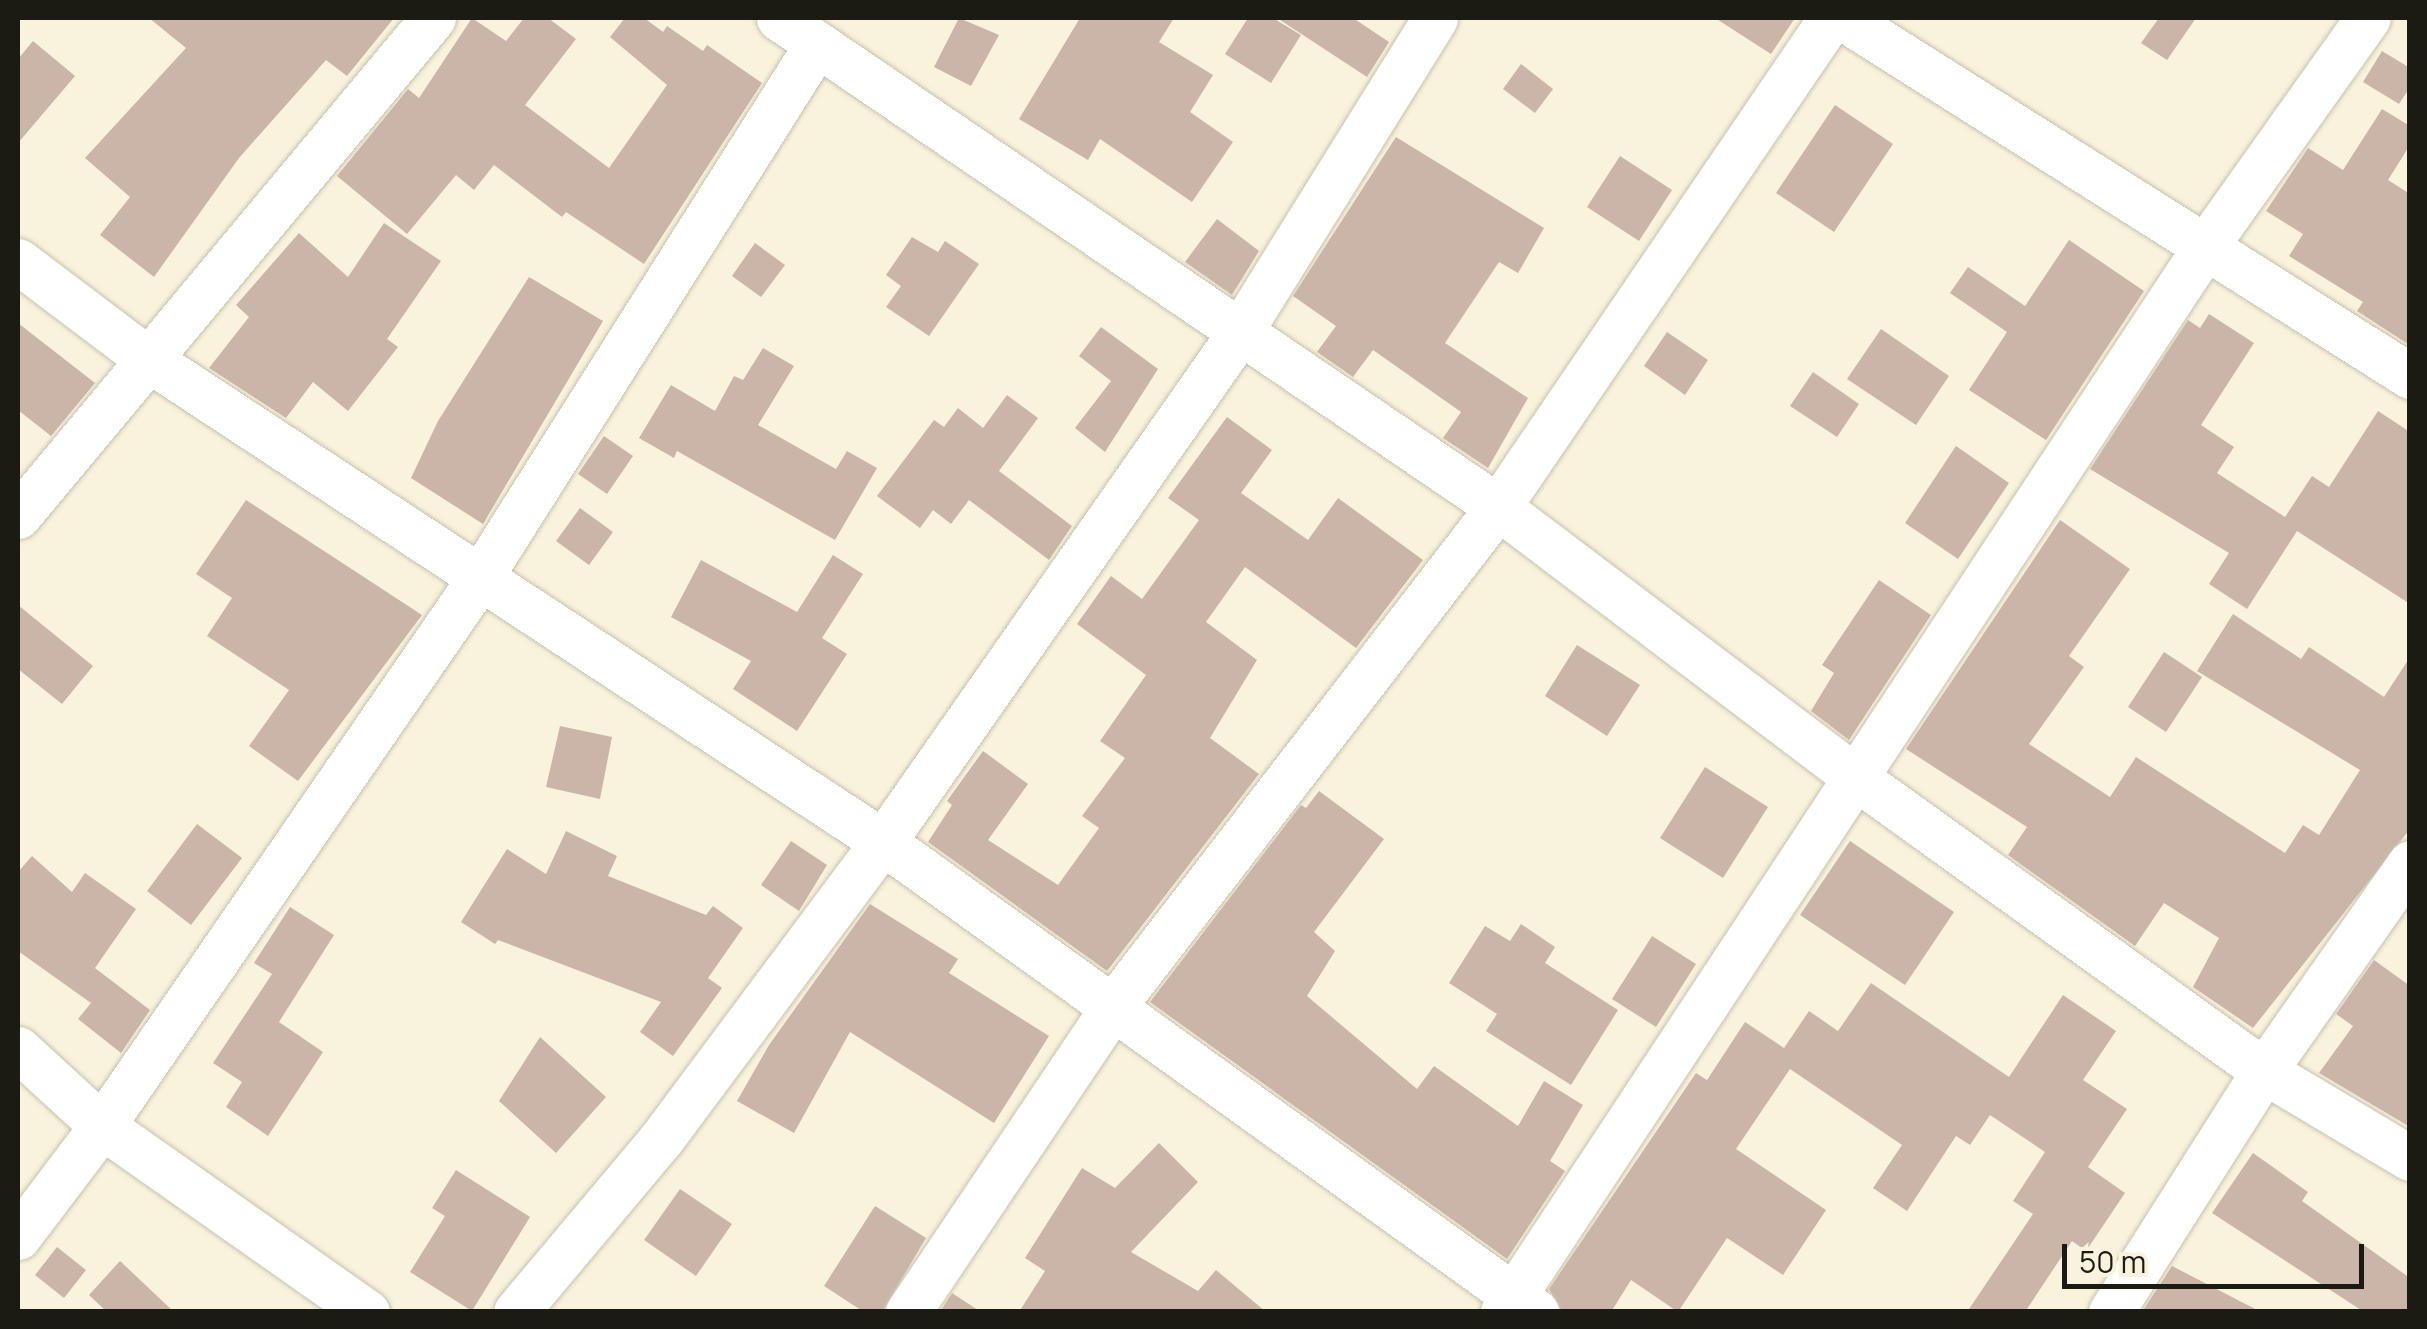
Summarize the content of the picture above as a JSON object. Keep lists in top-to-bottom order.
{
  "scale_bar": "50 m"
}
